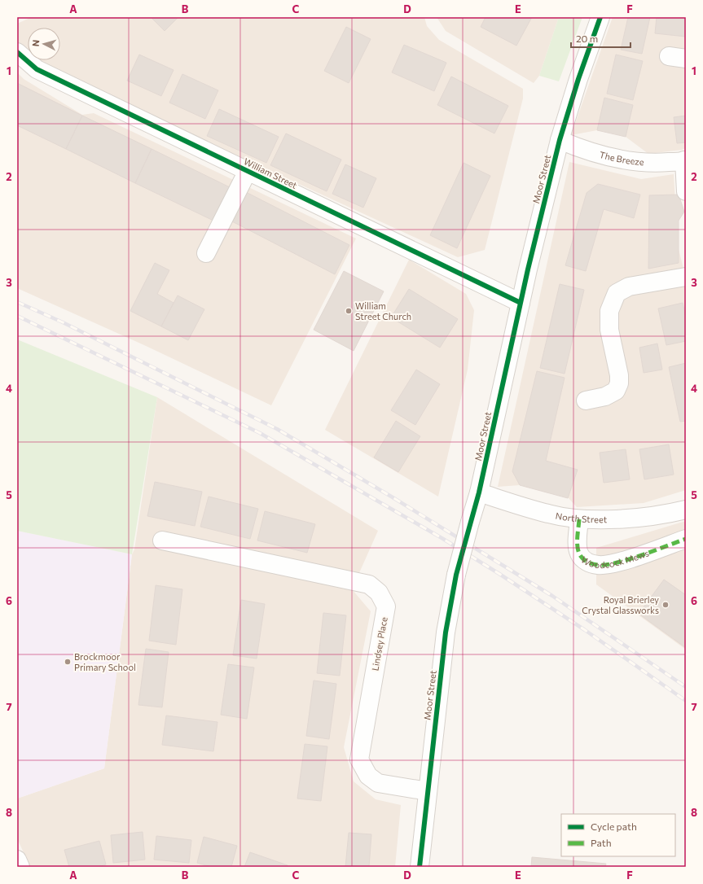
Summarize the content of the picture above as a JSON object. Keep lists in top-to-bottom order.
{
  "streets": {
    "street": [
      "The Breeze",
      "William Street",
      "Moor Street",
      "North Street",
      "Woodcock Mews",
      "Lindsey Place"
    ]
  },
  "crossings": [
    ["The Breeze", "Moor Street"],
    ["William Street", "Moor Street"],
    ["Moor Street", "North Street"],
    ["Moor Street", "Lindsey Place"],
    ["North Street", "Woodcock Mews"]
  ],
  "places": ["William Street Church", "Royal Brierley Crystal Glassworks", "Brockmoor Primary School"],
  "legend": ["Cycle path", "Path"],
  "scale_bar": "20 m",
  "north": "left",
  "grid": {
    "columns": [
      "A",
      "B",
      "C",
      "D",
      "E",
      "F"
    ],
    "rows": [
      "1",
      "2",
      "3",
      "4",
      "5",
      "6",
      "7",
      "8"
    ]
  }
}
